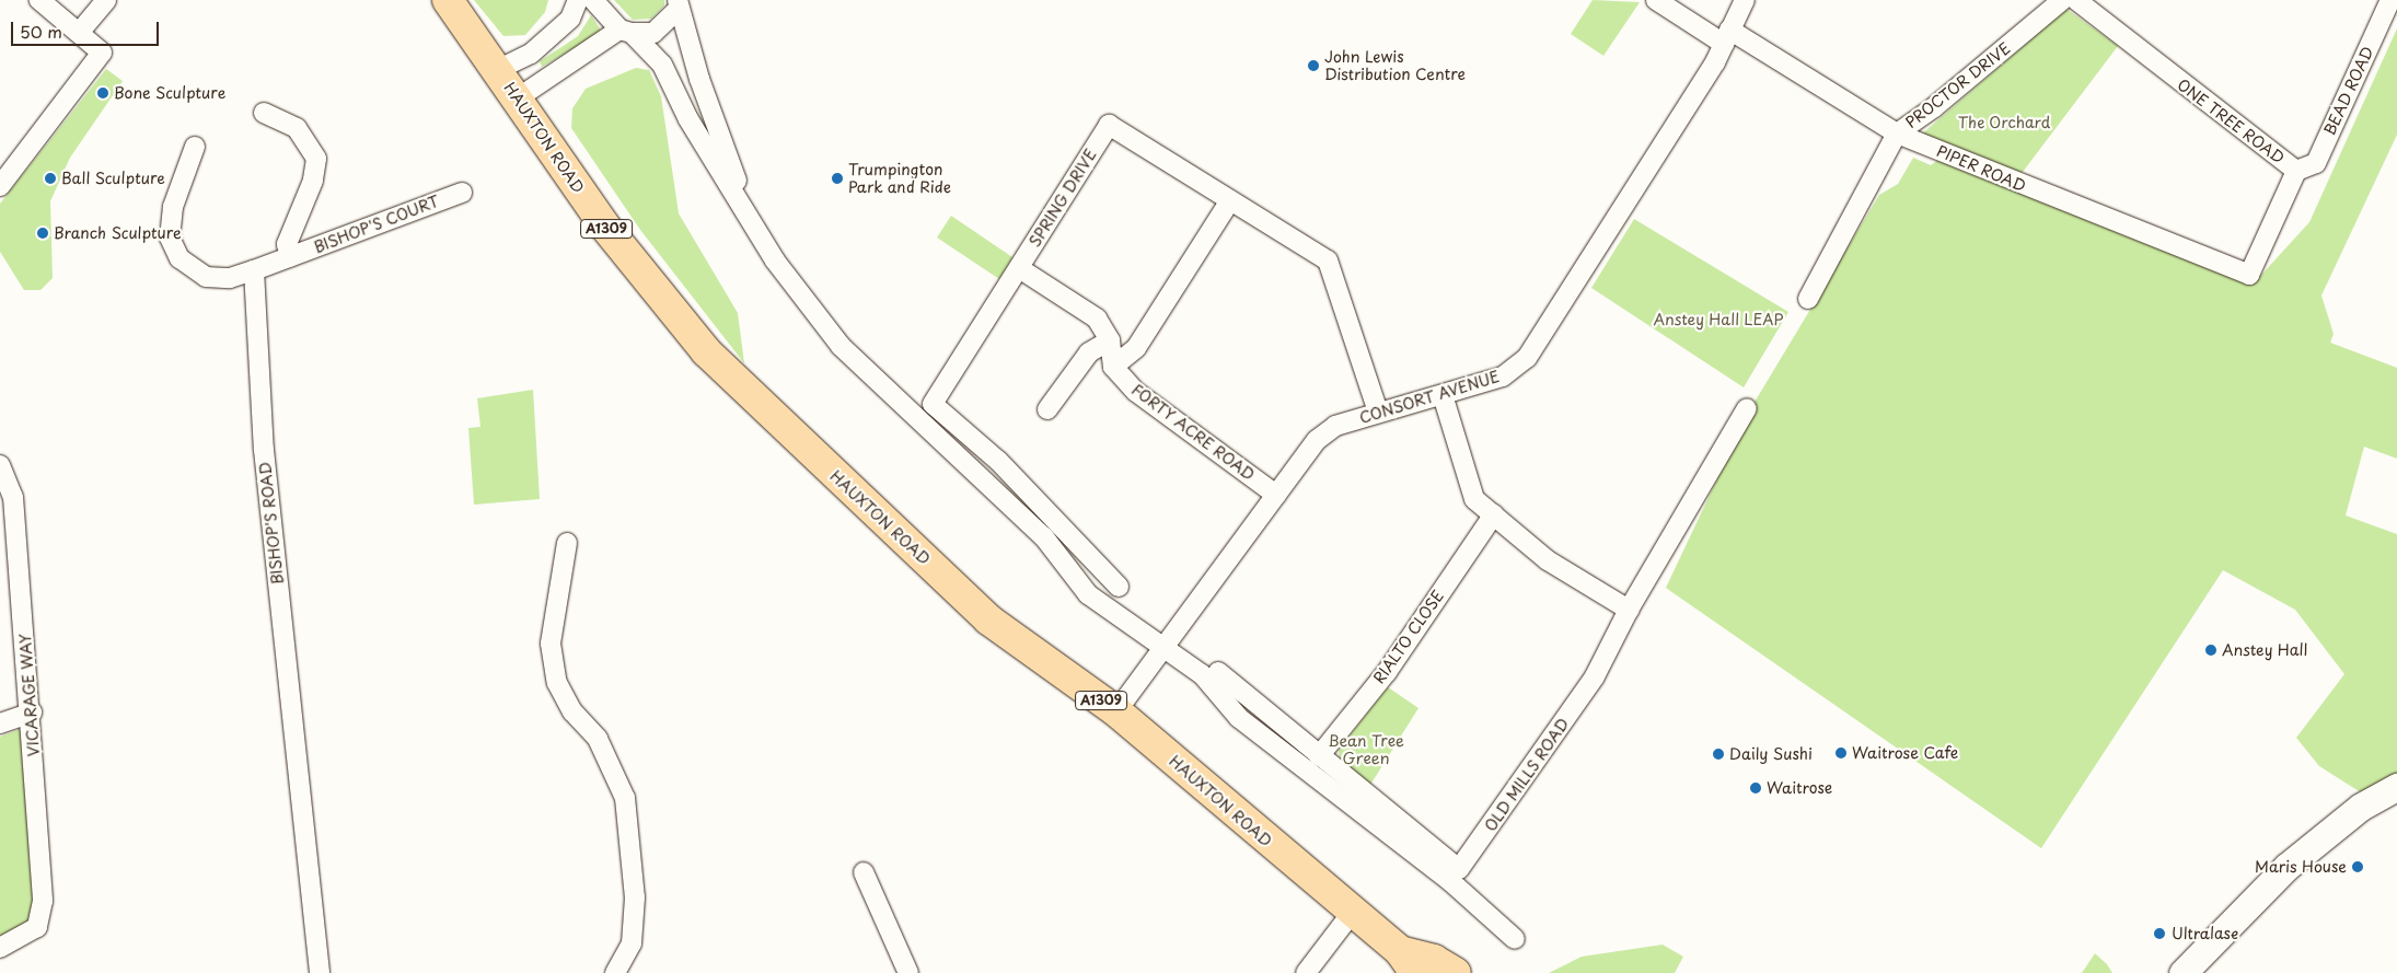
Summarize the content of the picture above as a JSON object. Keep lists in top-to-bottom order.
{
  "streets": {
    "main road": ["HAUXTON ROAD", "A1309"],
    "street": [
      "PROCTOR DRIVE",
      "BEAD ROAD",
      "ONE TREE ROAD",
      "PIPER ROAD",
      "SPRING DRIVE",
      "BISHOP'S COURT",
      "CONSORT AVENUE",
      "FORTY ACRE ROAD",
      "BISHOP'S ROAD",
      "RIALTO CLOSE",
      "VICARAGE WAY",
      "OLD MILLS ROAD"
    ]
  },
  "crossings": [
    ["PROCTOR DRIVE", "PIPER ROAD"],
    ["BEAD ROAD", "ONE TREE ROAD"],
    ["ONE TREE ROAD", "PIPER ROAD"],
    ["HAUXTON ROAD", "CONSORT AVENUE"],
    ["PIPER ROAD", "CONSORT AVENUE"],
    ["SPRING DRIVE", "CONSORT AVENUE"],
    ["BISHOP'S COURT", "BISHOP'S ROAD"],
    ["CONSORT AVENUE", "FORTY ACRE ROAD"],
    ["RIALTO CLOSE", "OLD MILLS ROAD"]
  ],
  "parks": ["The Orchard", "Anstey Hall LEAP", "Bean Tree Green"],
  "places": [
    "John Lewis Distribution Centre",
    "Bone Sculpture",
    "Ball Sculpture",
    "Trumpington Park and Ride",
    "Branch Sculpture",
    "Anstey Hall",
    "Waitrose Cafe",
    "Daily Sushi",
    "Waitrose",
    "Maris House",
    "Ultralase"
  ],
  "scale_bar": "50 m"
}
